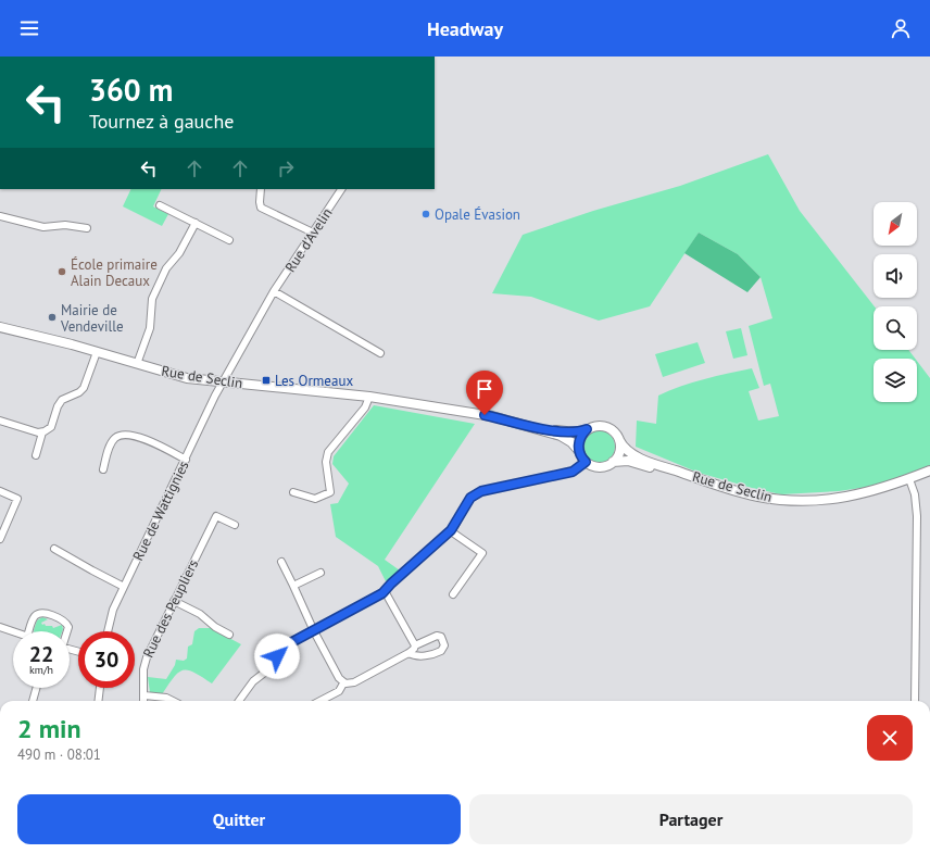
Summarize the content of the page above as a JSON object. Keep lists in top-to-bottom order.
{
  "streets": {
    "main road": ["Rue de Seclin"],
    "street": ["Rue d'Avelin", "Rue de Wattignies", "Rue des Peupliers"]
  },
  "crossings": [
    ["Rue d'Avelin", "Rue de Seclin"],
    ["Rue d'Avelin", "Rue de Wattignies"],
    ["Rue de Seclin", "Rue de Wattignies"]
  ],
  "places": {
    "other": ["Opale Évasion", "École primaire Alain Decaux", "Mairie de Vendeville"],
    "transit": ["Les Ormeaux"]
  },
  "north": "bottom left",
  "page": {
    "header": "Headway",
    "turn": ["360 m", "Tournez à gauche"],
    "speed": "22 km/h",
    "limit": "30",
    "heading": ["2 min", "490 m · 08:01"],
    "buttons": ["Quitter", "Partager"]
  }
}
